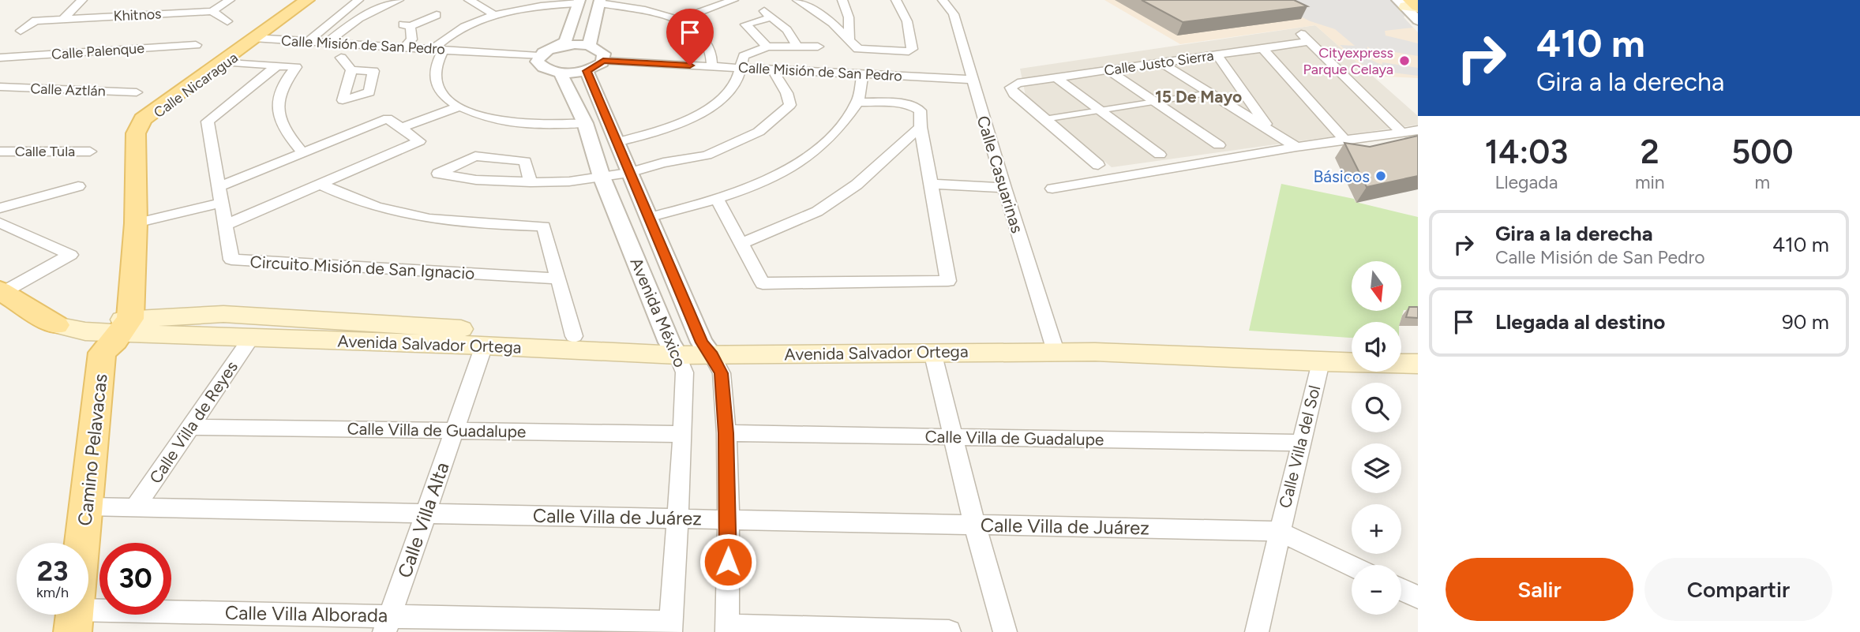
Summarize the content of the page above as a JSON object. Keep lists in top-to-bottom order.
{
  "streets": {
    "main road": ["Calle Nicaragua", "Avenida Salvador Ortega", "Camino Pelavacas"],
    "street": [
      "Khitnos",
      "Calle Misión de San Pedro",
      "Calle Palenque",
      "Calle Justo Sierra",
      "Calle Aztlán",
      "Calle Tula",
      "Calle Casuarinas",
      "Circuito Misión de San Ignacio",
      "Avenida México",
      "Calle Villa de Reyes",
      "Calle Villa de Guadalupe",
      "Calle Villa del Sol",
      "Calle Villa de Juárez",
      "Calle Villa Alta",
      "Calle Villa Alborada"
    ]
  },
  "crossings": [
    ["Calle Misión de San Pedro", "Calle Nicaragua"],
    ["Calle Misión de San Pedro", "Calle Casuarinas"],
    ["Calle Nicaragua", "Avenida Salvador Ortega"],
    ["Calle Nicaragua", "Camino Pelavacas"],
    ["Calle Casuarinas", "Avenida Salvador Ortega"],
    ["Avenida México", "Avenida Salvador Ortega"],
    ["Avenida México", "Calle Villa de Guadalupe"],
    ["Avenida México", "Calle Villa de Juárez"],
    ["Avenida México", "Calle Villa Alborada"],
    ["Avenida Salvador Ortega", "Calle Villa de Reyes"],
    ["Avenida Salvador Ortega", "Calle Villa del Sol"],
    ["Avenida Salvador Ortega", "Camino Pelavacas"],
    ["Avenida Salvador Ortega", "Calle Villa Alta"],
    ["Calle Villa de Reyes", "Calle Villa de Guadalupe"],
    ["Calle Villa de Reyes", "Calle Villa de Juárez"],
    ["Calle Villa de Guadalupe", "Calle Villa del Sol"],
    ["Calle Villa de Guadalupe", "Calle Villa Alta"],
    ["Calle Villa del Sol", "Calle Villa de Juárez"],
    ["Camino Pelavacas", "Calle Villa de Juárez"],
    ["Calle Villa de Juárez", "Calle Villa Alta"],
    ["Calle Villa Alta", "Calle Villa Alborada"]
  ],
  "districts": ["15 De Mayo"],
  "places": ["Cityexpress Parque Celaya", "Básicos"],
  "north": "bottom",
  "page": {
    "turn": ["410 m", "Gira a la derecha"],
    "eta": [
      "14:03",
      "Llegada",
      "2",
      "min",
      "500",
      "m"
    ],
    "list": [
      {
        "name": "Gira a la derecha",
        "note": "Calle Misión de San Pedro",
        "value": "410 m"
      },
      {
        "name": "Llegada al destino",
        "value": "90 m"
      }
    ],
    "map_buttons": ["+", "−"],
    "speed": "23 km/h",
    "limit": "30",
    "buttons": ["Salir", "Compartir"]
  }
}
